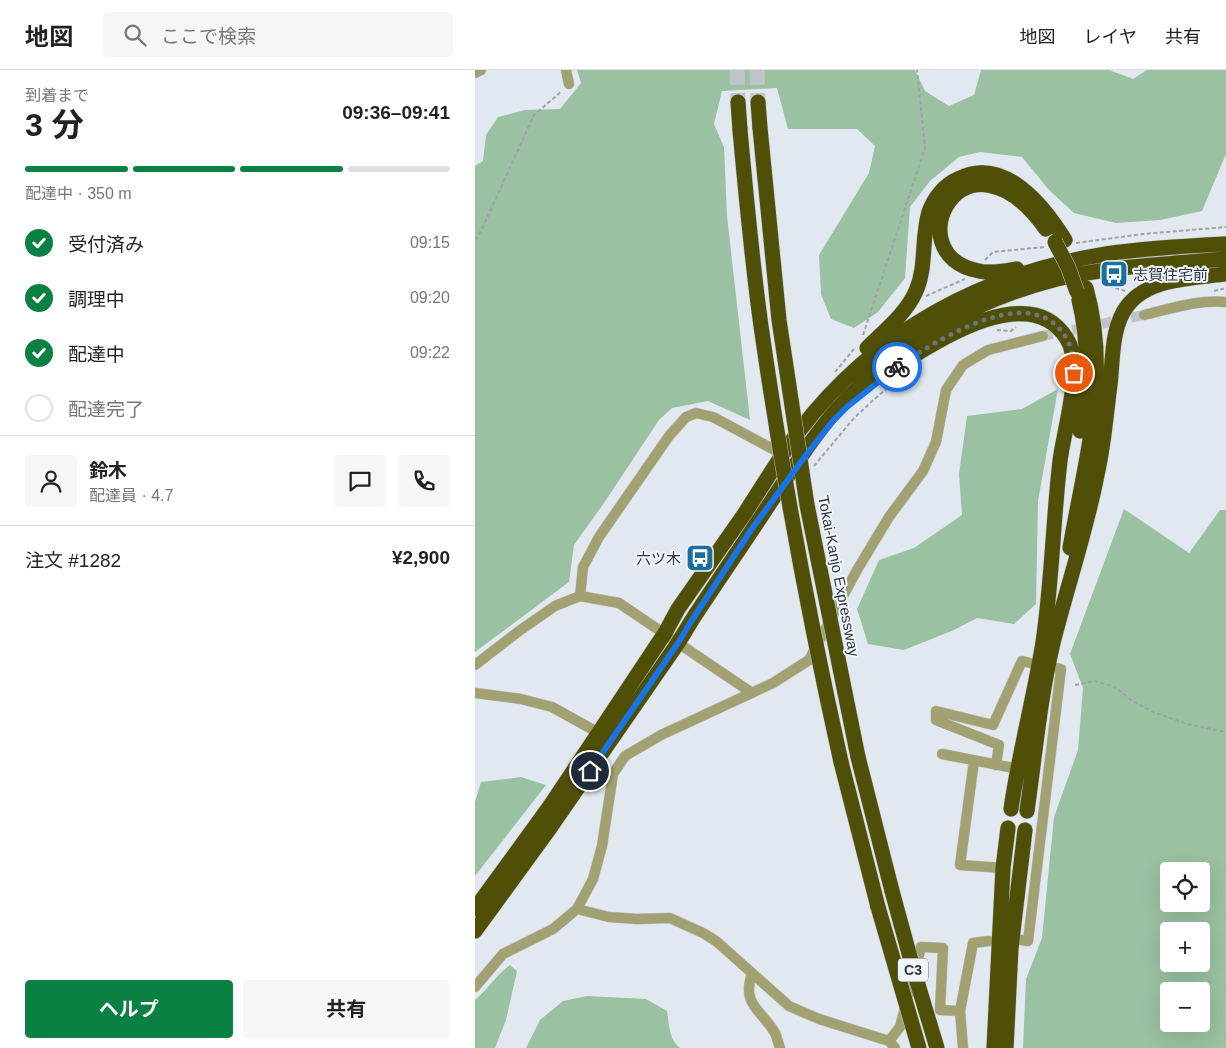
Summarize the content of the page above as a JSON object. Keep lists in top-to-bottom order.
{
  "streets": {
    "highway": ["Tokai-Kanjo Expressway", "C3"]
  },
  "places": {
    "bus stop": ["志賀住宅前", "六ツ木"]
  },
  "page": {
    "header": "地図",
    "search": "ここで検索",
    "nav": ["地図", "レイヤ", "共有"],
    "heading": ["3 分", "到着まで", "09:36–09:41"],
    "panel": [
      "鈴木",
      "配達員 · 4.7",
      "注文 #1282",
      "¥2,900"
    ],
    "bar": "配達中 · 350 m",
    "list": [
      ["受付済み", "09:15"],
      ["調理中", "09:20"],
      ["配達中", "09:22"],
      "配達完了"
    ],
    "map_buttons": ["+", "−"],
    "buttons": ["ヘルプ", "共有"]
  }
}
